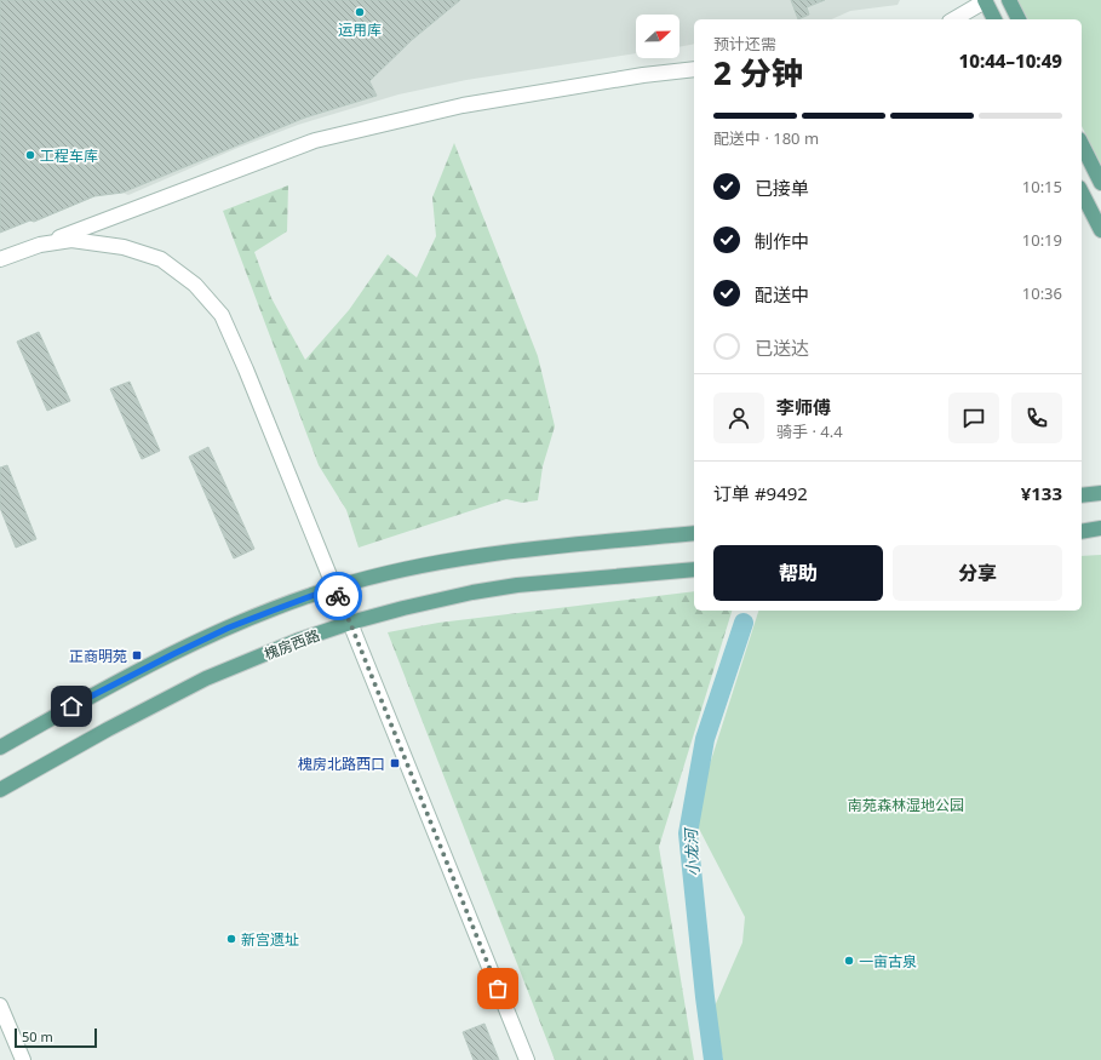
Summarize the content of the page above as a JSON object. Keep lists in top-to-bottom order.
{
  "streets": {
    "main road": ["槐房西路"]
  },
  "water": ["小龙河"],
  "parks": ["南苑森林湿地公园"],
  "places": {
    "other": [
      "运用库",
      "工程车库",
      "新宫遗址",
      "一亩古泉"
    ],
    "transit": ["正商明苑", "槐房北路西口"]
  },
  "scale_bar": "50 m",
  "north": "right",
  "page": {
    "heading": ["2 分钟", "预计还需", "10:44–10:49"],
    "panel": [
      "李师傅",
      "骑手 · 4.4",
      "订单 #9492",
      "¥133"
    ],
    "bar": "配送中 · 180 m",
    "list": [
      ["已接单", "10:15"],
      ["制作中", "10:19"],
      ["配送中", "10:36"],
      "已送达"
    ],
    "buttons": ["帮助", "分享"],
    "scale": "50 m"
  }
}
